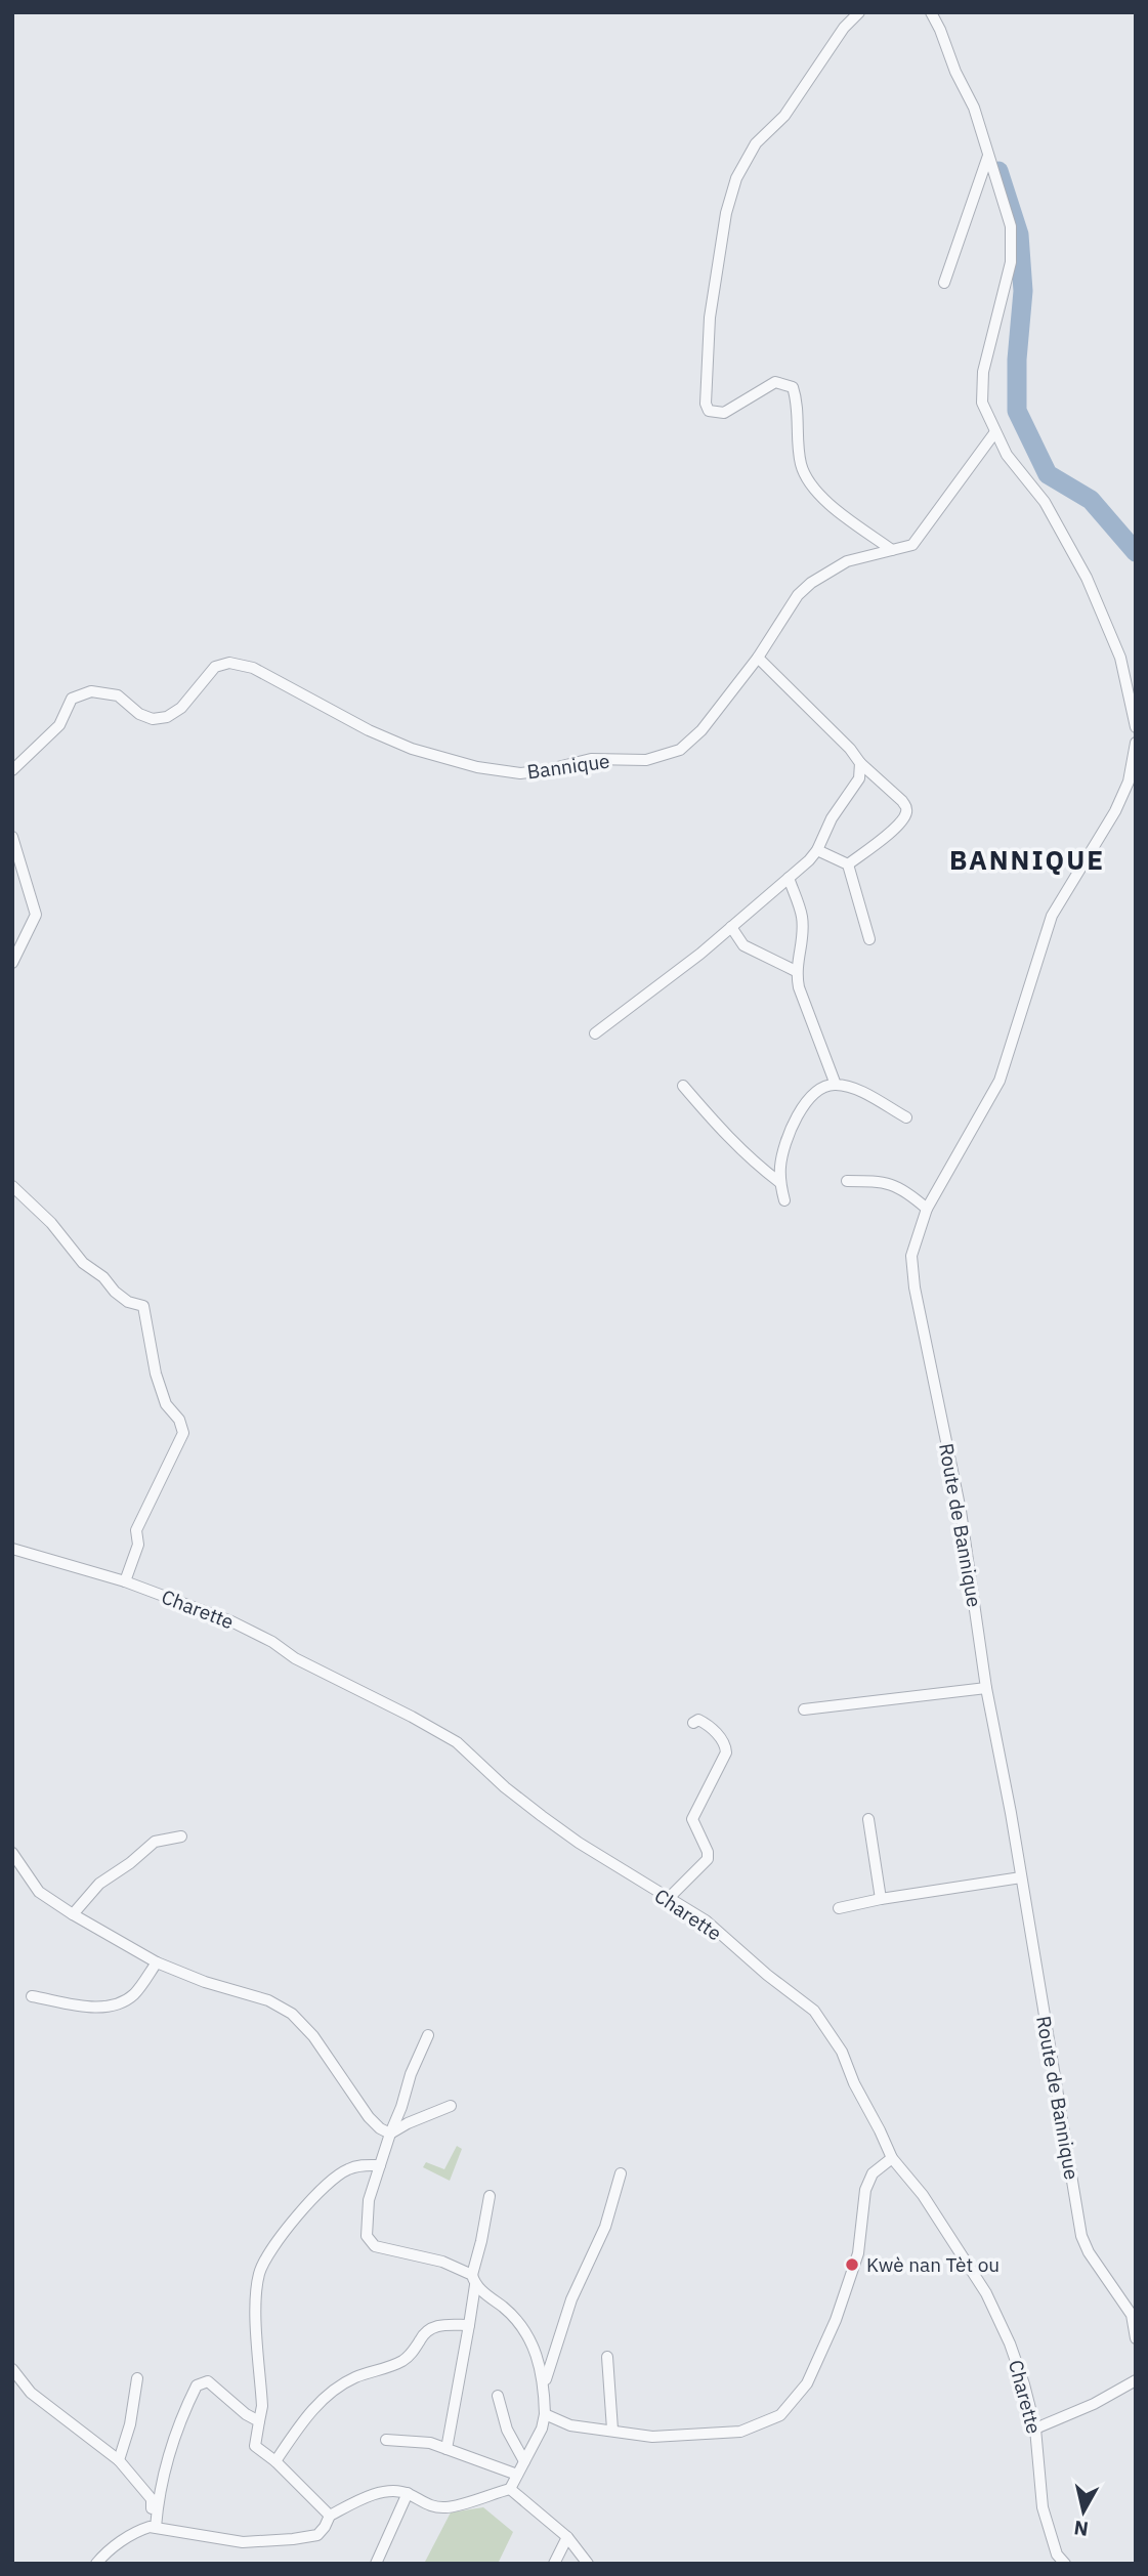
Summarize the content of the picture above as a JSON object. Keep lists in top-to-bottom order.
{
  "streets": {
    "street": ["Bannique", "Route de Bannique", "Charette"]
  },
  "districts": ["BANNIQUE"],
  "places": ["Kwè nan Tèt ou"],
  "north": "bottom"
}
